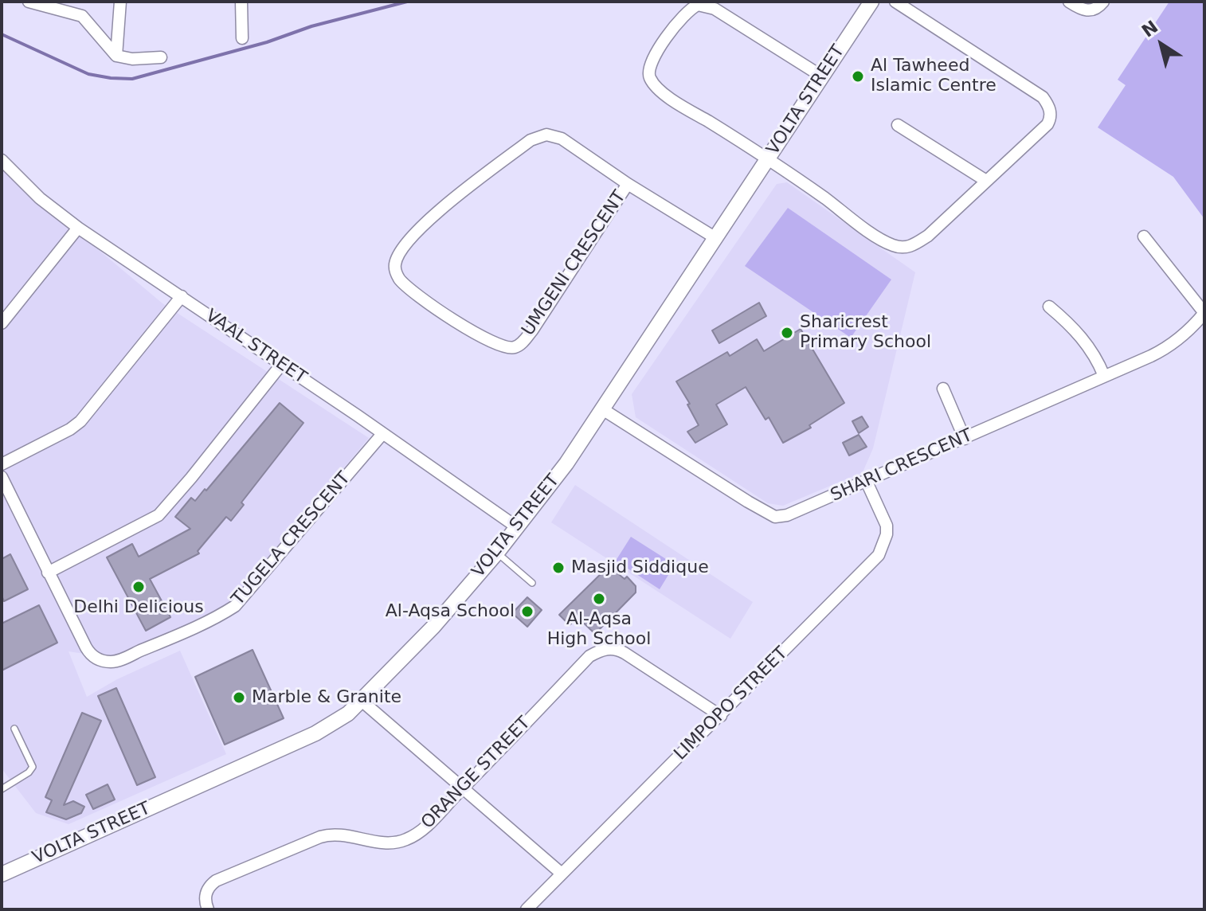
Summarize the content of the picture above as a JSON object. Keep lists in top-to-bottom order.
{
  "streets": {
    "street": [
      "VOLTA STREET",
      "UMGENI CRESCENT",
      "VAAL STREET",
      "SHARI CRESCENT",
      "TUGELA CRESCENT",
      "LIMPOPO STREET",
      "ORANGE STREET"
    ]
  },
  "crossings": [
    ["VOLTA STREET", "UMGENI CRESCENT"],
    ["VOLTA STREET", "VAAL STREET"],
    ["VOLTA STREET", "SHARI CRESCENT"],
    ["VAAL STREET", "TUGELA CRESCENT"],
    ["SHARI CRESCENT", "LIMPOPO STREET"],
    ["LIMPOPO STREET", "ORANGE STREET"]
  ],
  "places": [
    "Al Tawheed Islamic Centre",
    "Sharicrest Primary School",
    "Masjid Siddique",
    "Delhi Delicious",
    "Al-Aqsa High School",
    "Al-Aqsa School",
    "Marble & Granite"
  ],
  "north": "top left"
}
